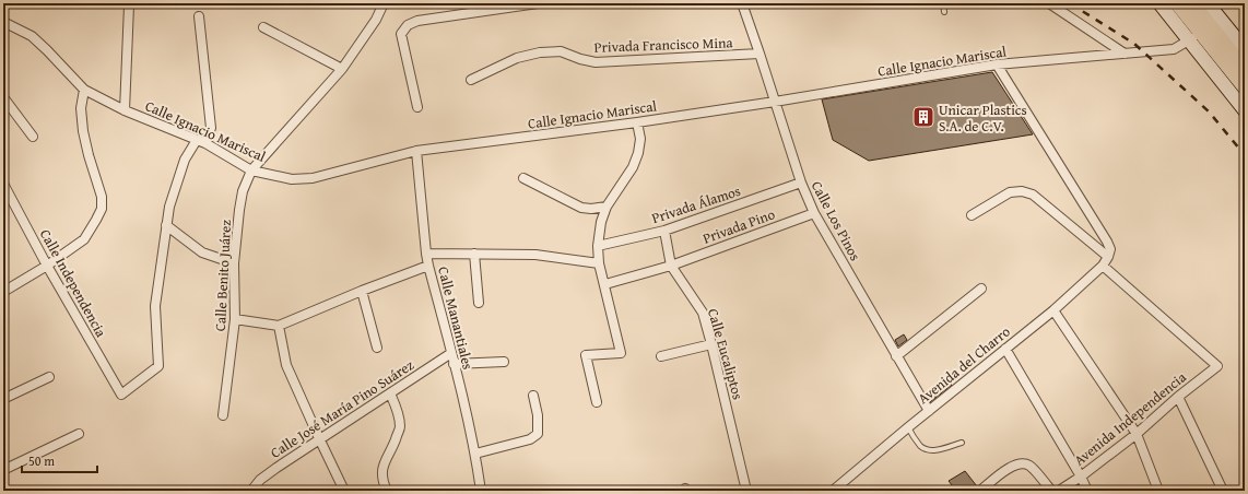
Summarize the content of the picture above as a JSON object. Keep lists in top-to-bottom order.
{
  "streets": {
    "street": [
      "Privada Francisco Mina",
      "Calle Ignacio Mariscal",
      "Privada Álamos",
      "Calle Los Pinos",
      "Privada Pino",
      "Calle Benito Juárez",
      "Calle Independencia",
      "Calle Manantiales",
      "Calle Eucaliptos",
      "Avenida del Charro",
      "Calle José María Pino Suárez",
      "Avenida Independencia"
    ]
  },
  "crossings": [
    ["Privada Francisco Mina", "Calle Los Pinos"],
    ["Calle Ignacio Mariscal", "Calle Los Pinos"],
    ["Calle Ignacio Mariscal", "Calle Benito Juárez"],
    ["Calle Ignacio Mariscal", "Calle Manantiales"],
    ["Privada Álamos", "Calle Los Pinos"],
    ["Privada Álamos", "Calle Eucaliptos"],
    ["Calle Los Pinos", "Privada Pino"],
    ["Calle Los Pinos", "Avenida del Charro"],
    ["Privada Pino", "Calle Eucaliptos"],
    ["Calle Manantiales", "Calle José María Pino Suárez"],
    ["Avenida del Charro", "Avenida Independencia"]
  ],
  "places": {
    "building": ["Unicar Plastics S.A. de C.V."]
  },
  "scale_bar": "50 m"
}
